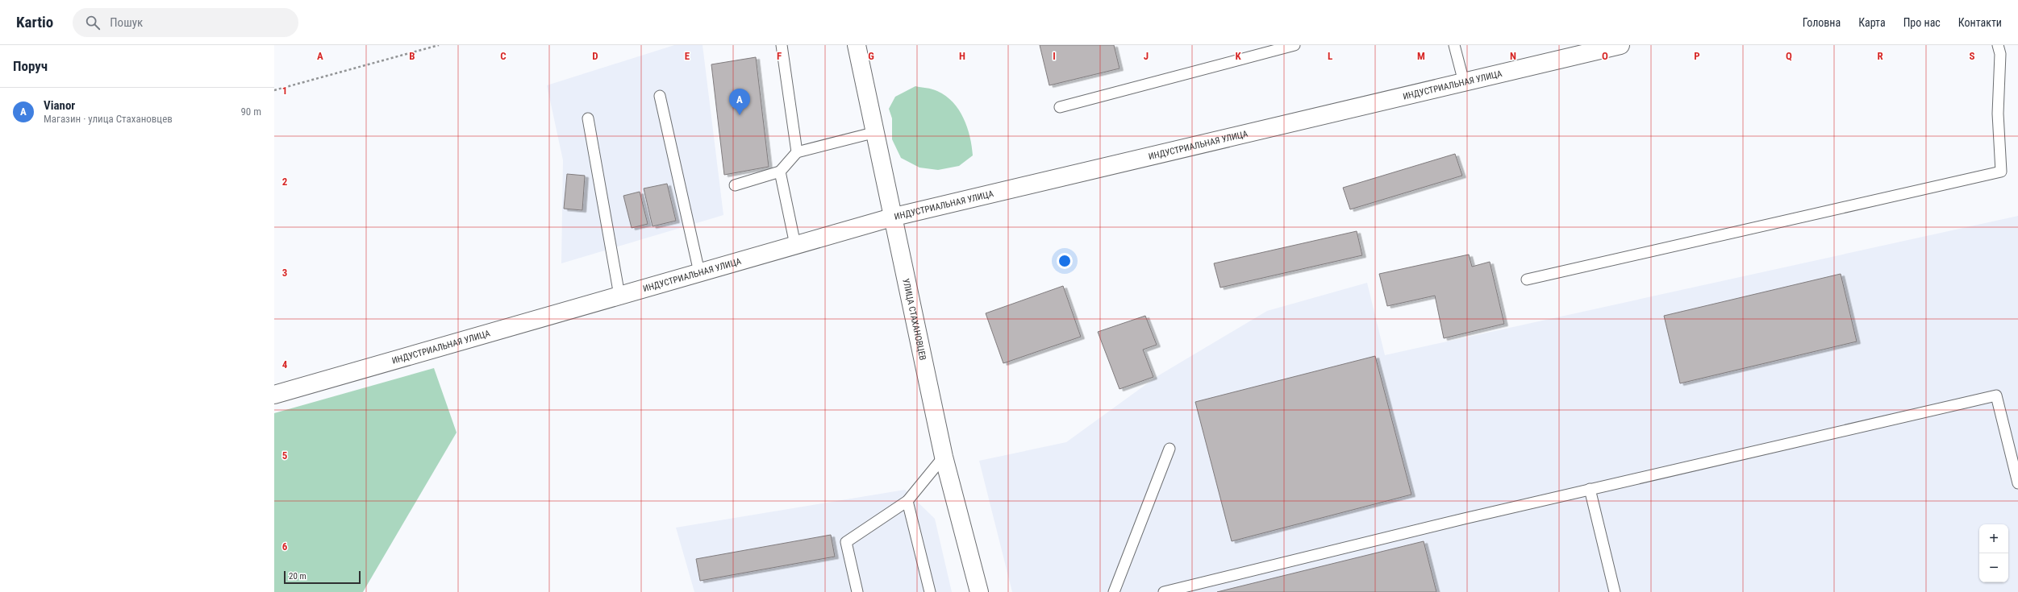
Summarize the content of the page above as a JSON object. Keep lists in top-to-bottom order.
{
  "streets": {
    "main road": ["ИНДУСТРИАЛЬНАЯ УЛИЦА", "УЛИЦА СТАХАНОВЦЕВ"]
  },
  "crossings": [
    ["ИНДУСТРИАЛЬНАЯ УЛИЦА", "УЛИЦА СТАХАНОВЦЕВ"]
  ],
  "scale_bar": "20 m",
  "page": {
    "header": "Kartio",
    "search": "Пошук",
    "nav": [
      "Головна",
      "Карта",
      "Про нас",
      "Контакти"
    ],
    "heading": "Поруч",
    "list": [
      {
        "mark": "A",
        "name": "Vianor",
        "note": "Магазин · улица Стахановцев",
        "value": "90 m"
      }
    ],
    "pins": "A",
    "map_buttons": ["+", "−"],
    "scale": "20 m"
  },
  "grid": {
    "columns": [
      "A",
      "B",
      "C",
      "D",
      "E",
      "F",
      "G",
      "H",
      "I",
      "J",
      "K",
      "L",
      "M",
      "N",
      "O",
      "P",
      "Q",
      "R",
      "S"
    ],
    "rows": [
      "1",
      "2",
      "3",
      "4",
      "5",
      "6"
    ]
  }
}
